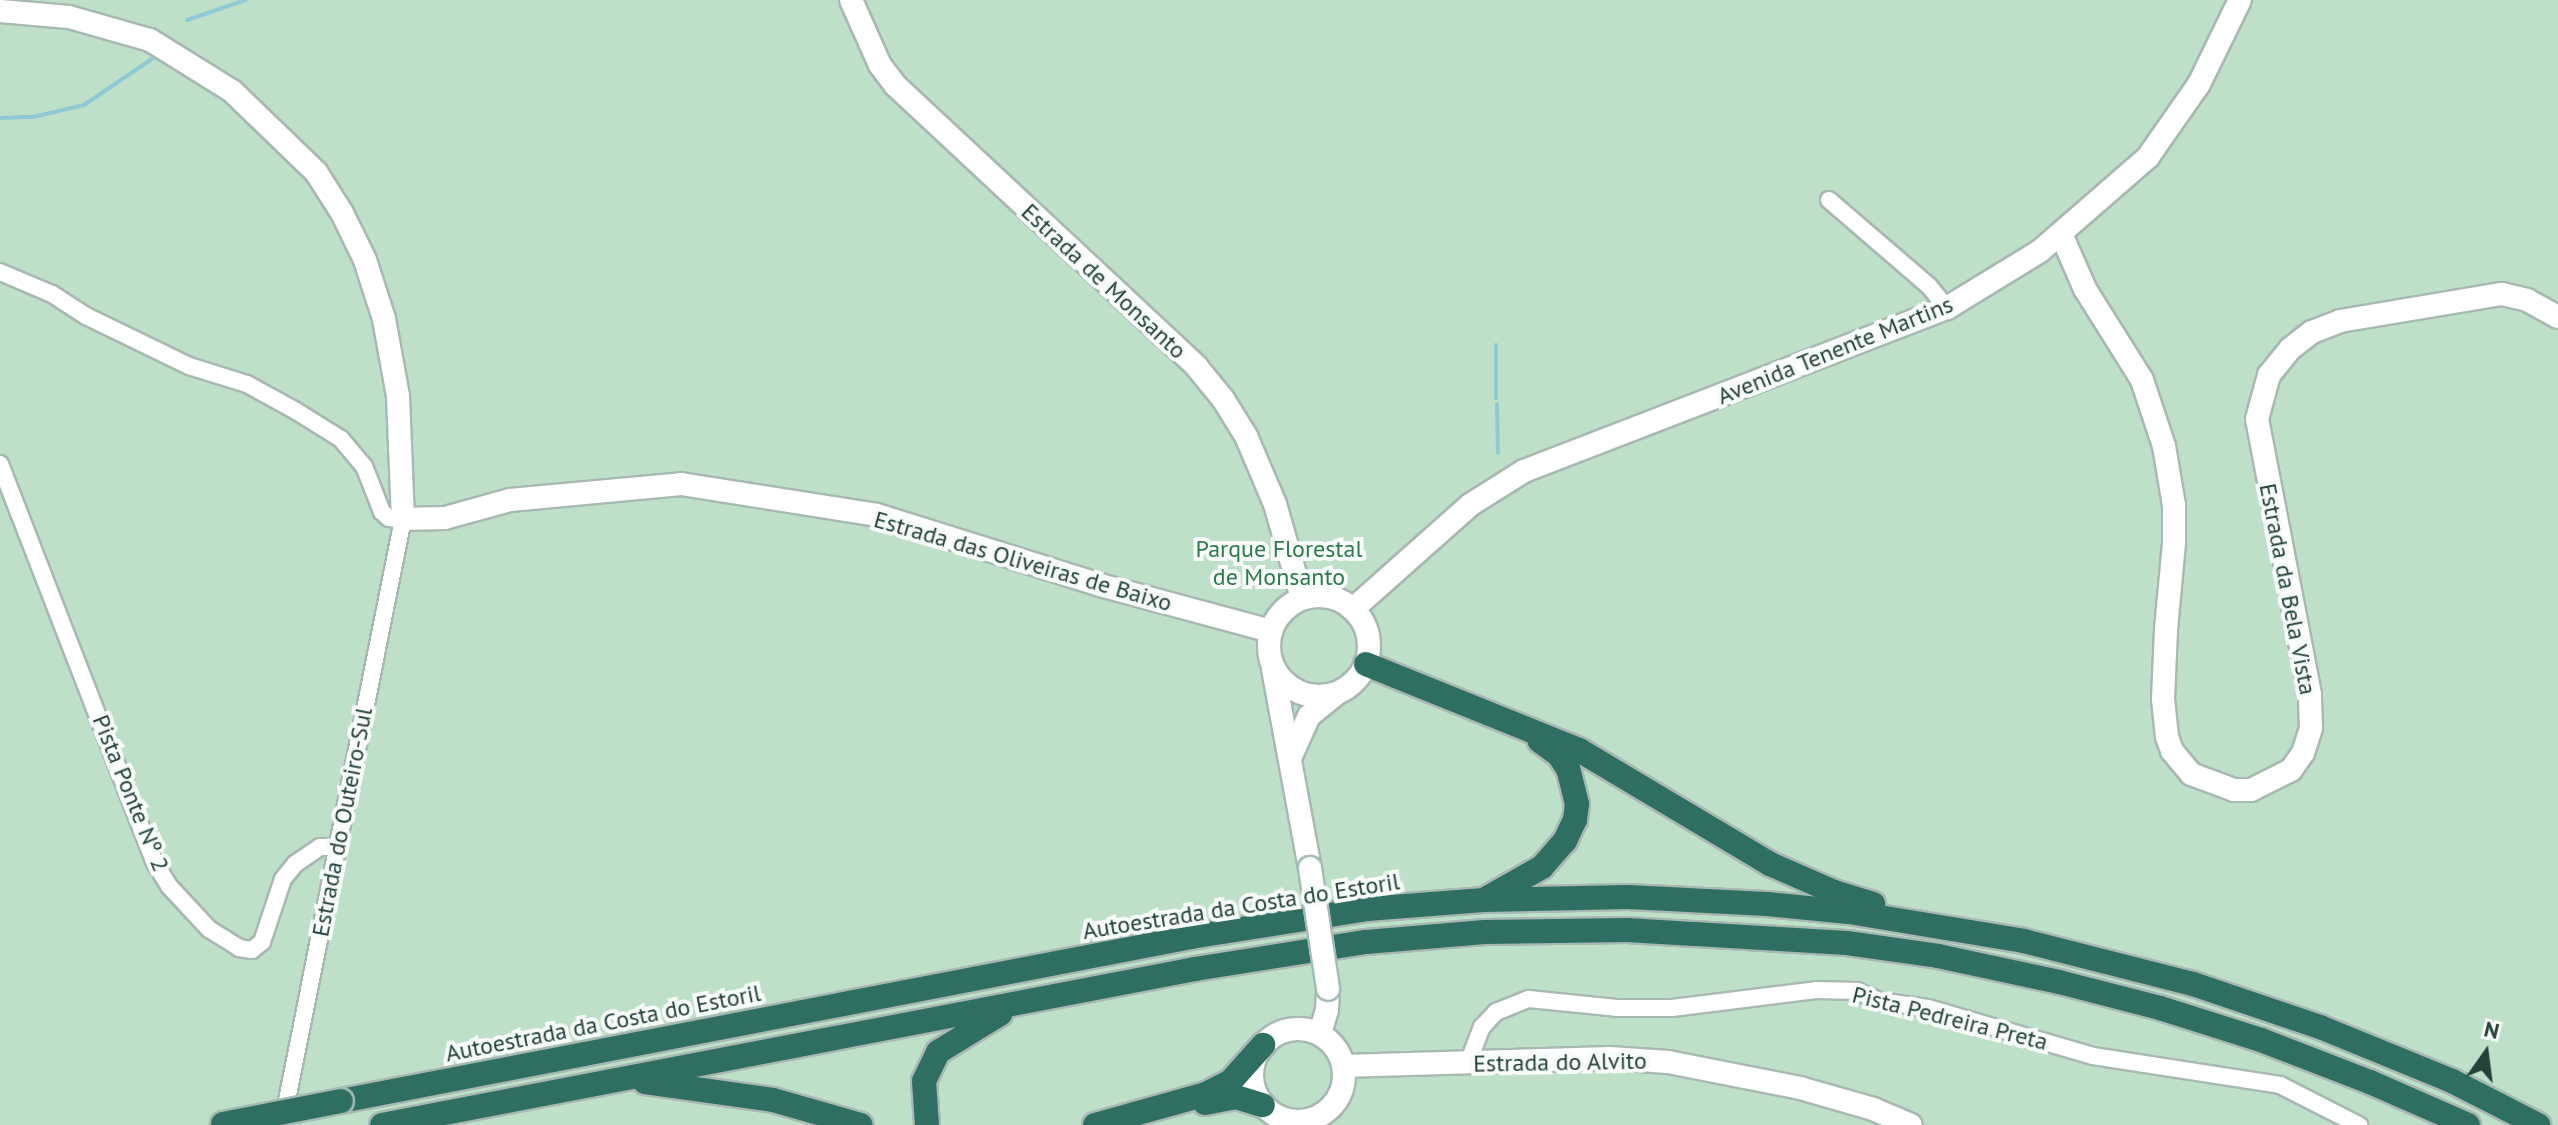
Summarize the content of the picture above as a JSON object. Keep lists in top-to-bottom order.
{
  "streets": {
    "highway": ["Autoestrada da Costa do Estoril"],
    "street": [
      "Estrada de Monsanto",
      "Avenida Tenente Martins",
      "Estrada das Oliveiras de Baixo",
      "Estrada da Bela Vista",
      "Pista Ponte Nº 2",
      "Estrada do Outeiro-Sul",
      "Pista Pedreira Preta",
      "Estrada do Alvito"
    ]
  },
  "crossings": [
    ["Estrada de Monsanto", "Avenida Tenente Martins"],
    ["Estrada de Monsanto", "Estrada das Oliveiras de Baixo"],
    ["Avenida Tenente Martins", "Estrada das Oliveiras de Baixo"],
    ["Avenida Tenente Martins", "Estrada da Bela Vista"],
    ["Estrada das Oliveiras de Baixo", "Estrada do Outeiro-Sul"],
    ["Pista Ponte Nº 2", "Estrada do Outeiro-Sul"],
    ["Pista Pedreira Preta", "Estrada do Alvito"]
  ],
  "parks": ["Parque Florestal de Monsanto"],
  "north": "top"
}
